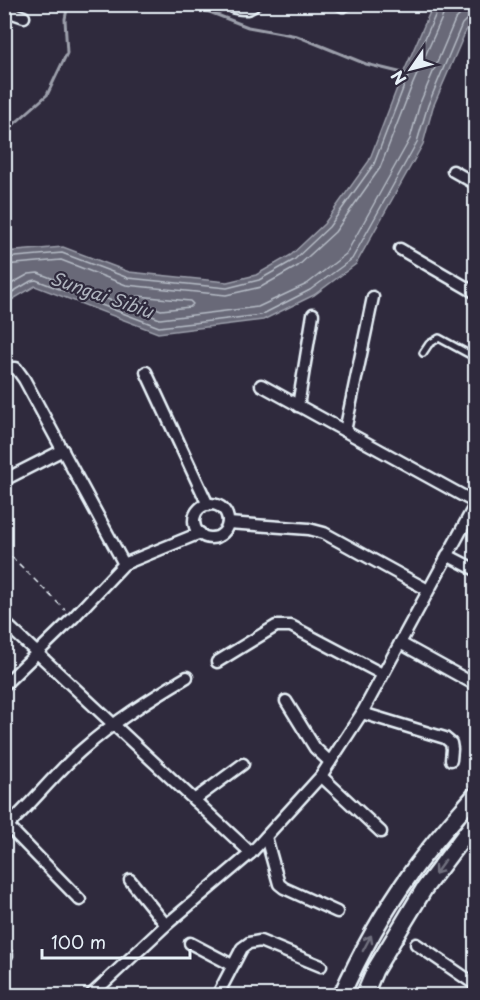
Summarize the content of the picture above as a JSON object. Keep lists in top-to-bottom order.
{
  "water": ["Sungai Sibiu"],
  "scale_bar": "100 m",
  "north": "bottom left"
}
